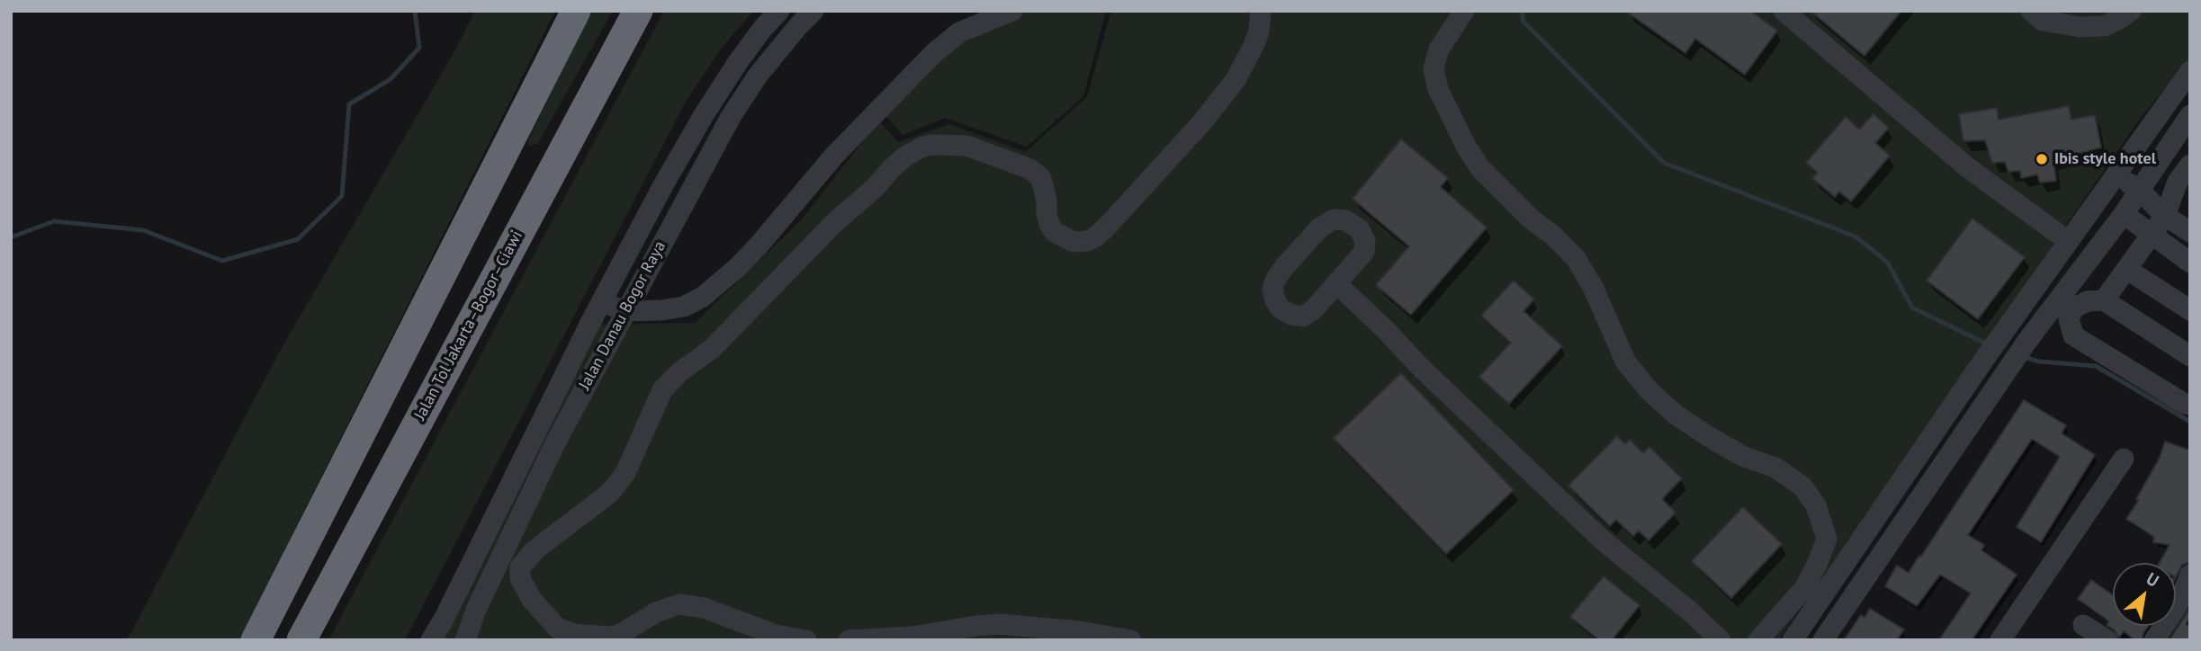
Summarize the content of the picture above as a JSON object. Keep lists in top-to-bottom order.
{
  "streets": {
    "highway": ["Jalan Tol Jakarta–Bogor–Ciawi"],
    "street": ["Jalan Danau Bogor Raya"]
  },
  "places": ["Ibis style hotel"],
  "north": "top right"
}
